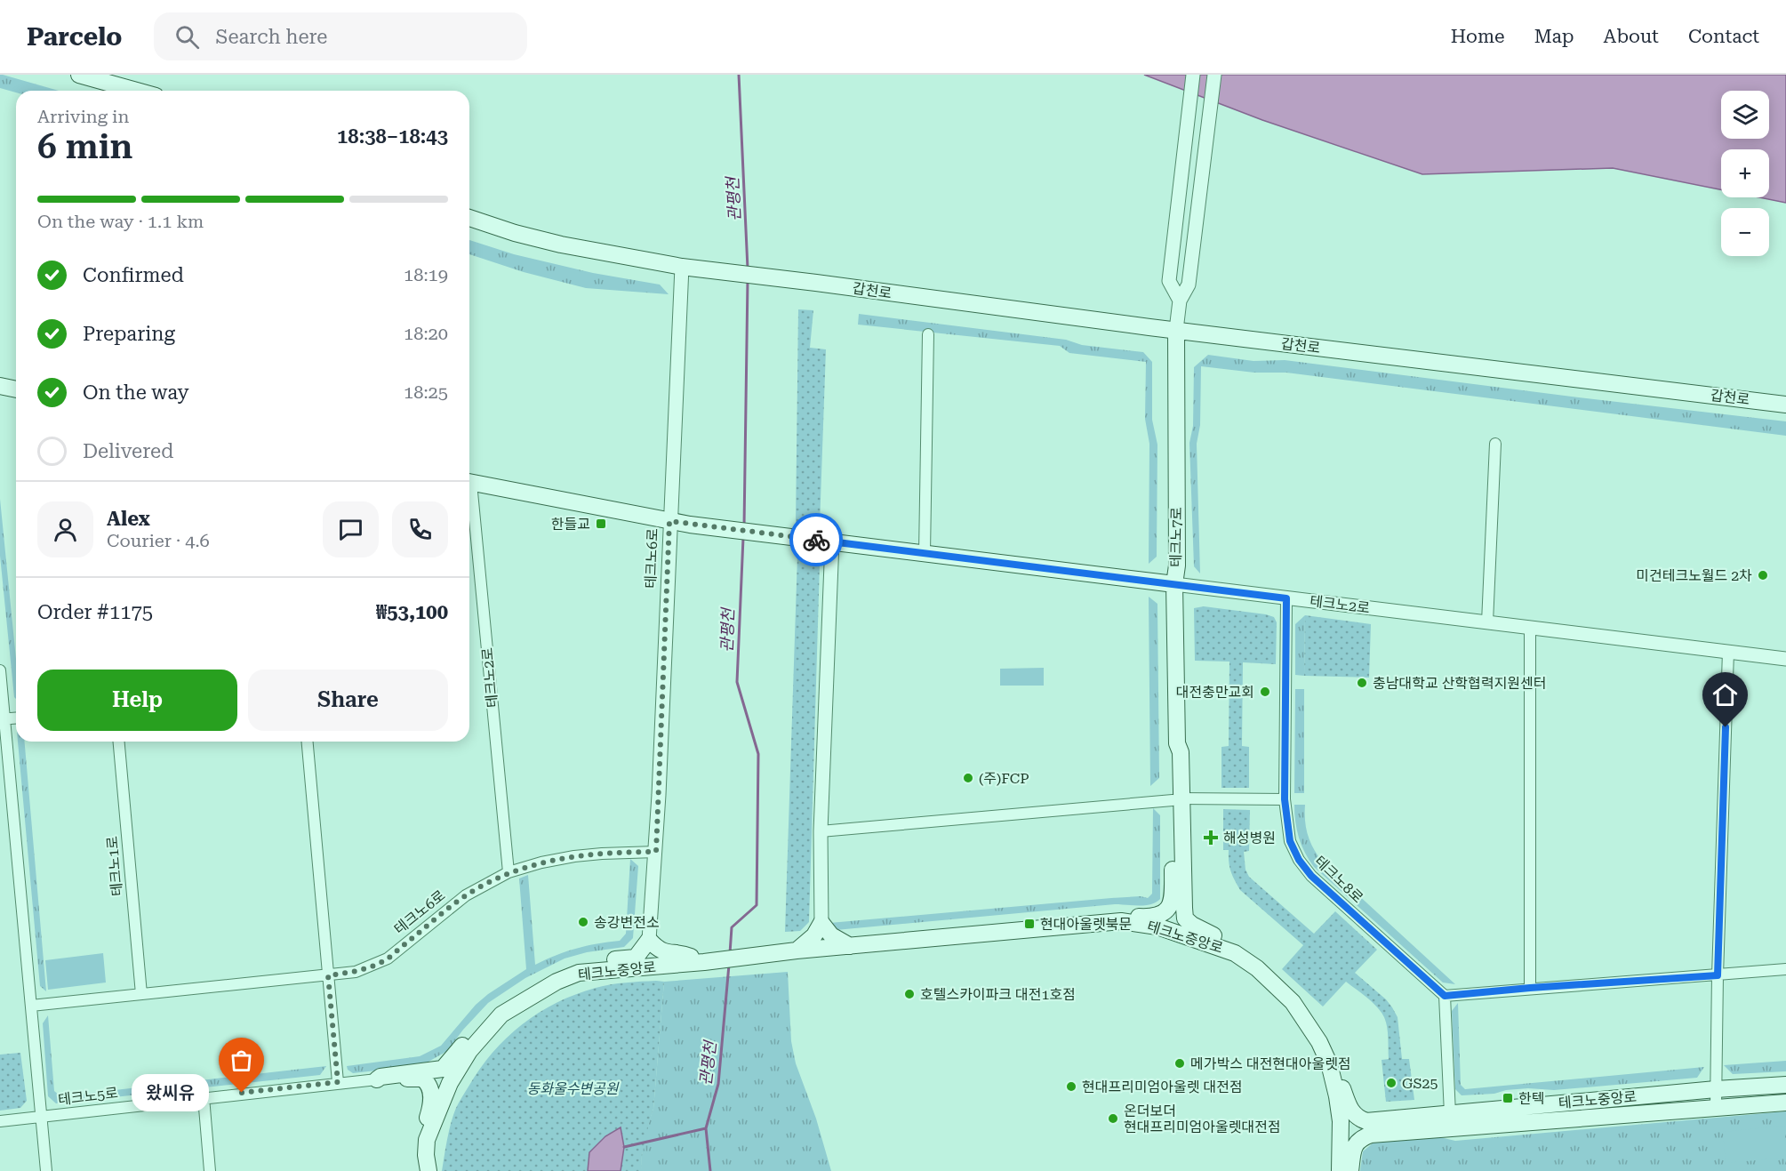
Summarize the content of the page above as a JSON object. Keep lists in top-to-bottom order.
{
  "streets": {
    "main road": [
      "갑천로",
      "테크노7로",
      "테크노2로",
      "테크노중앙로"
    ],
    "street": [
      "테크노6로",
      "테크노1로",
      "테크노8로",
      "테크노5로"
    ]
  },
  "crossings": [
    ["갑천로", "테크노7로"],
    ["갑천로", "테크노6로"],
    ["테크노7로", "테크노2로"],
    ["테크노7로", "테크노중앙로"],
    ["테크노6로", "테크노2로"],
    ["테크노2로", "테크노8로"]
  ],
  "water": ["관평천"],
  "parks": ["동화울수변공원"],
  "places": {
    "transit": ["한들교", "현대아울렛북문", "한텍"],
    "other": [
      "미건테크노월드 2차",
      "충남대학교 산학협력지원센터",
      "대전충만교회",
      "(주)FCP",
      "송강변전소",
      "호텔스카이파크 대전1호점",
      "메가박스 대전현대아울렛점",
      "GS25",
      "현대프리미엄아울렛 대전점",
      "왔씨유",
      "온더보더 현대프리미엄아울렛대전점"
    ],
    "health": ["해성병원"]
  },
  "page": {
    "header": "Parcelo",
    "search": "Search here",
    "nav": [
      "Home",
      "Map",
      "About",
      "Contact"
    ],
    "map_buttons": ["+", "−"],
    "heading": ["6 min", "Arriving in", "18:38–18:43"],
    "panel": [
      "Alex",
      "Courier · 4.6",
      "Order #1175",
      "₩53,100"
    ],
    "bar": "On the way · 1.1 km",
    "list": [
      ["Confirmed", "18:19"],
      ["Preparing", "18:20"],
      ["On the way", "18:25"],
      "Delivered"
    ],
    "buttons": ["Help", "Share"],
    "bubble": "왔씨유"
  }
}
